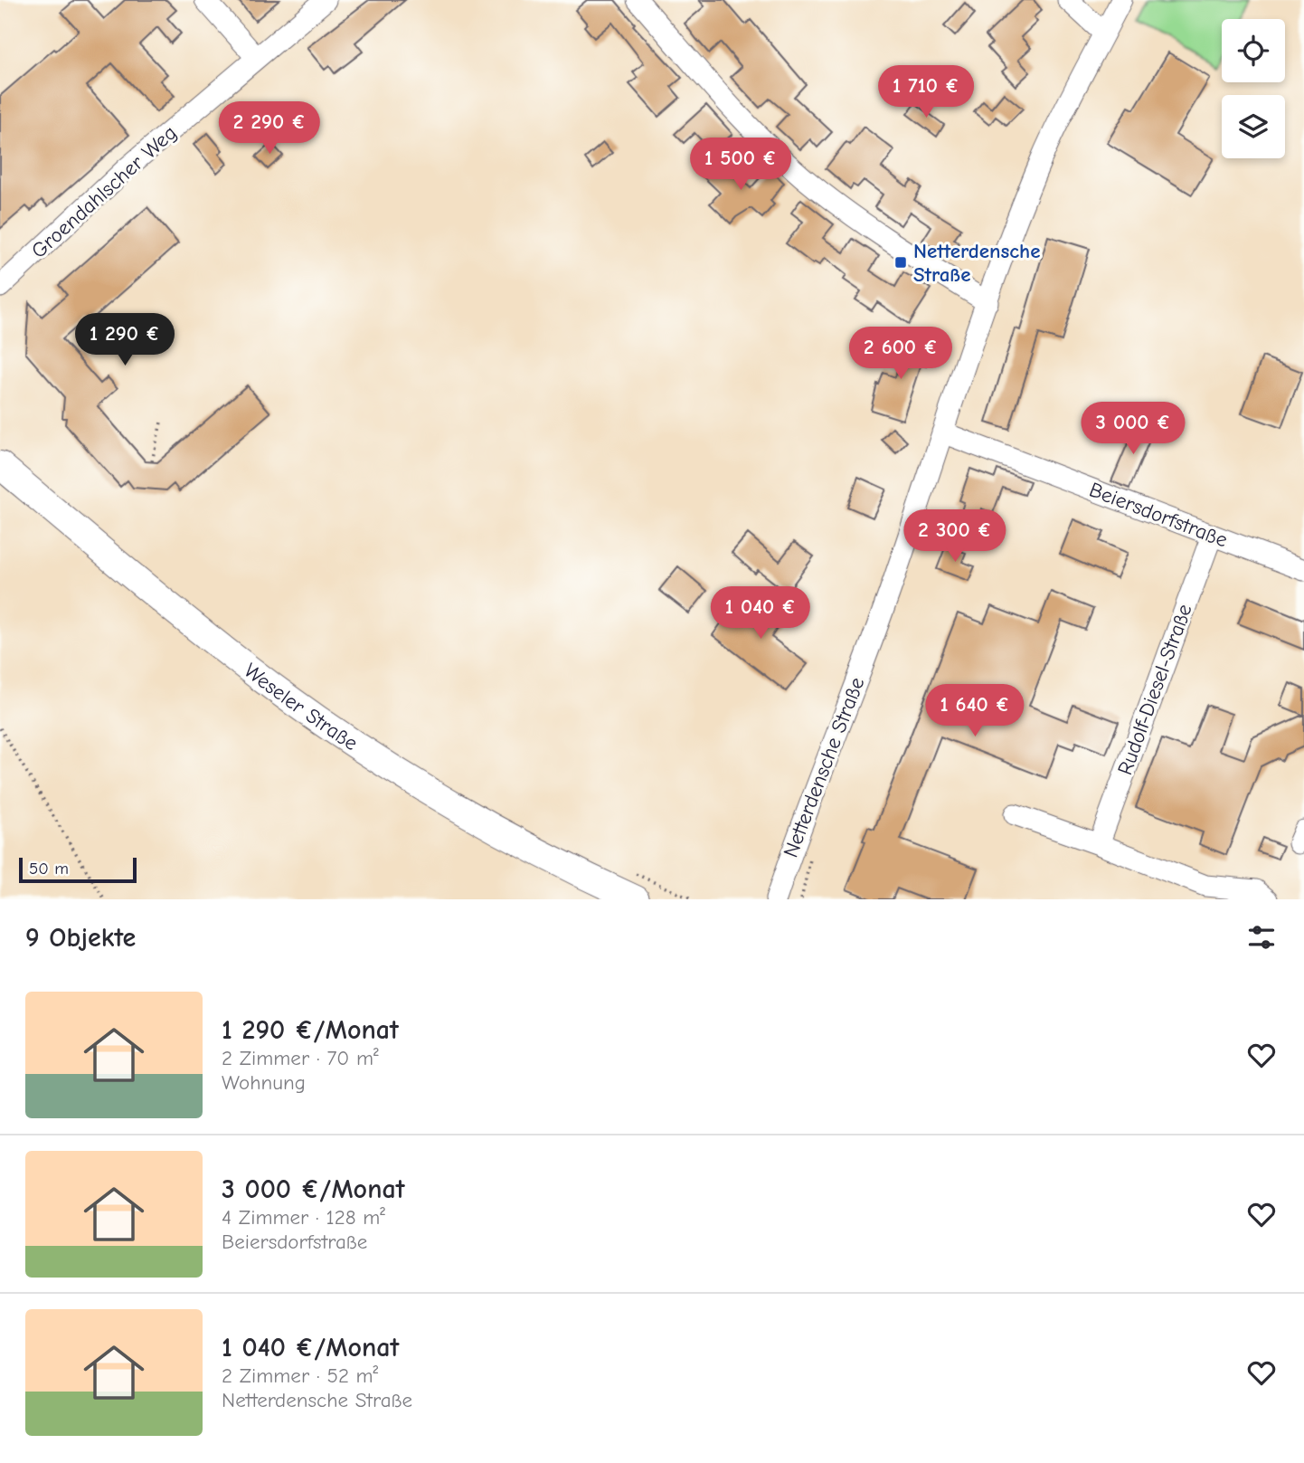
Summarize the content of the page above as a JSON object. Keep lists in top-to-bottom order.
{
  "streets": {
    "main road": ["Weseler Straße"],
    "street": [
      "Groendahlscher Weg",
      "Beiersdorfstraße",
      "Rudolf-Diesel-Straße",
      "Netterdensche Straße"
    ]
  },
  "crossings": [
    ["Beiersdorfstraße", "Rudolf-Diesel-Straße"],
    ["Beiersdorfstraße", "Netterdensche Straße"]
  ],
  "places": {
    "transit": ["Netterdensche Straße"]
  },
  "scale_bar": "50 m",
  "page": {
    "price": [
      "1 710 €",
      "2 290 €",
      "1 500 €",
      "1 290 €",
      "2 600 €",
      "3 000 €",
      "2 300 €",
      "1 040 €",
      "1 640 €"
    ],
    "scale": "50 m",
    "heading": "9 Objekte",
    "list": [
      {
        "name": "1 290 €/Monat",
        "note": "2 Zimmer · 70 m² · Wohnung"
      },
      {
        "name": "3 000 €/Monat",
        "note": "4 Zimmer · 128 m² · Beiersdorfstraße"
      },
      {
        "name": "1 040 €/Monat",
        "note": "2 Zimmer · 52 m² · Netterdensche Straße"
      }
    ]
  }
}
